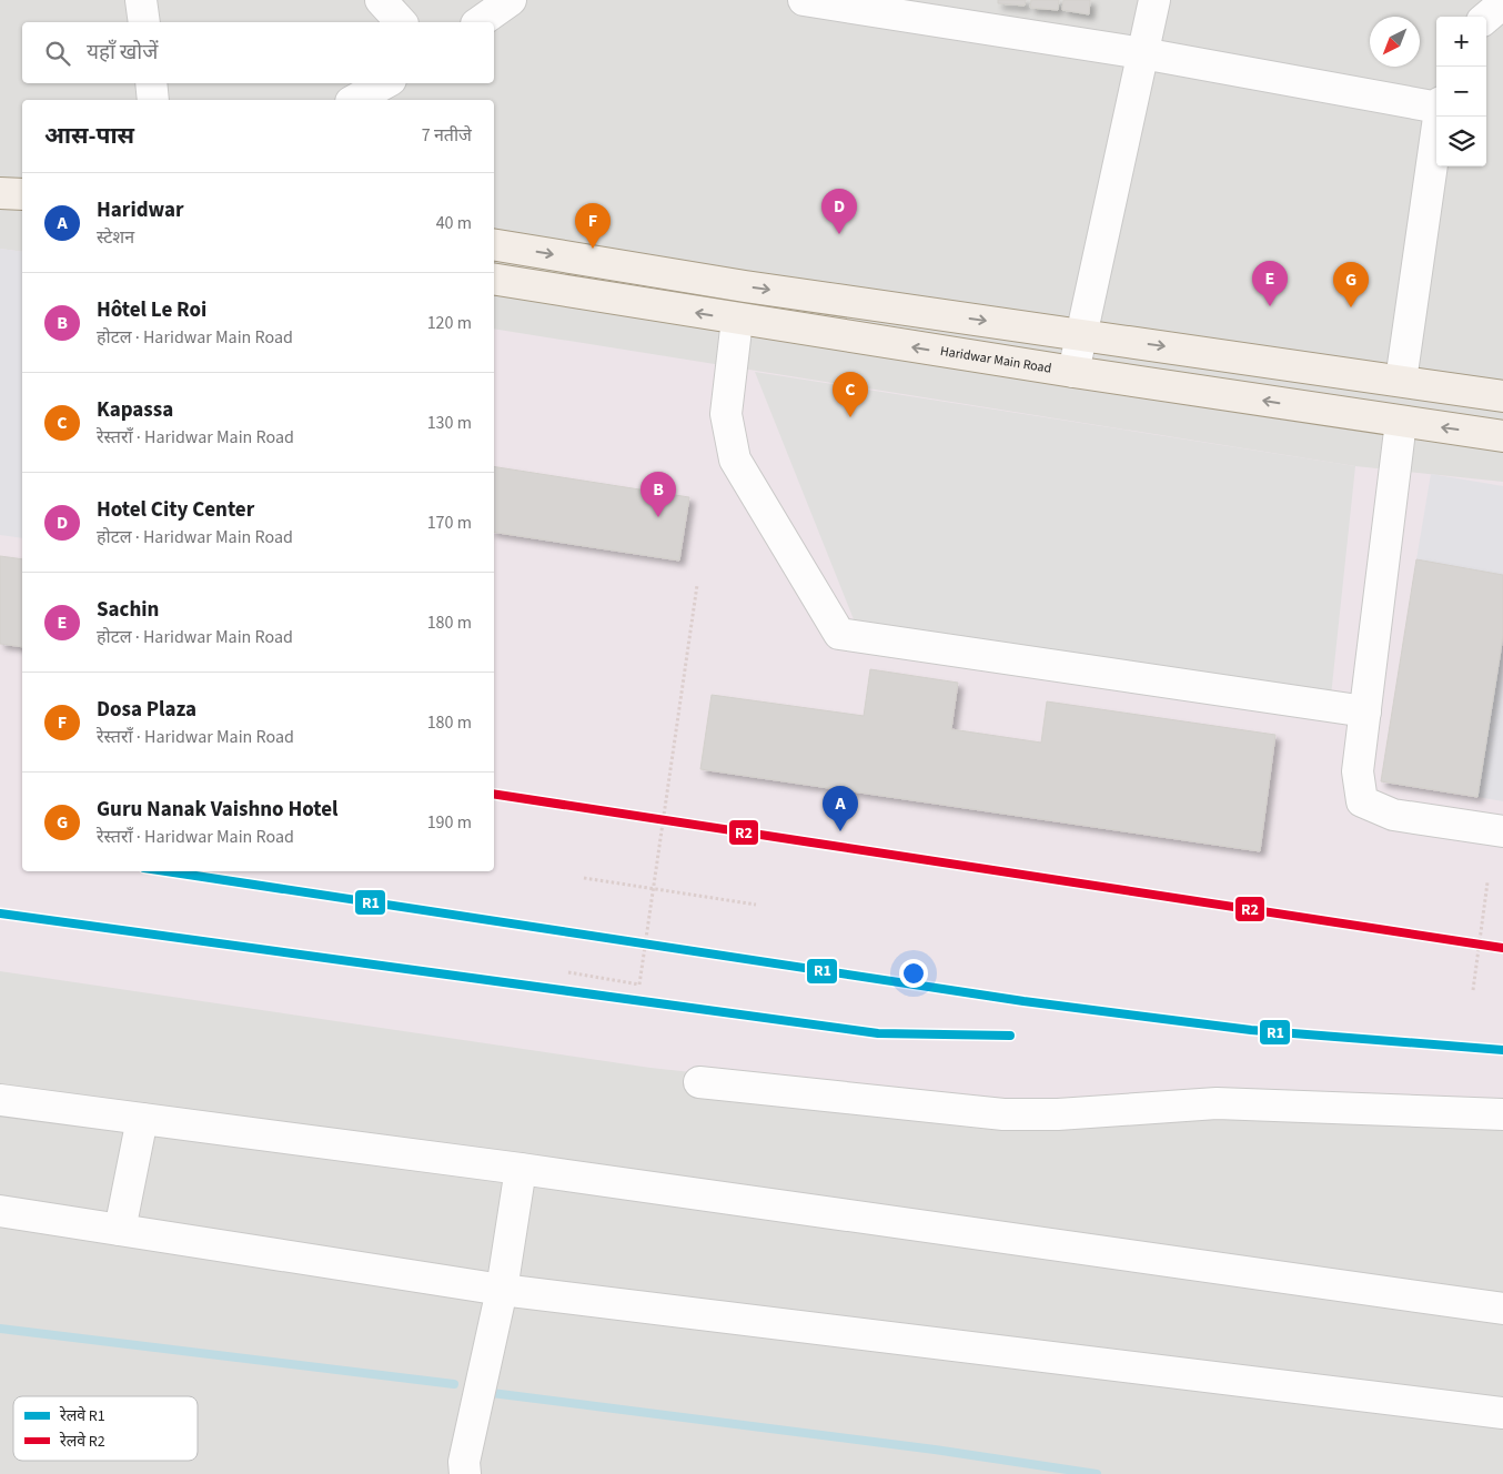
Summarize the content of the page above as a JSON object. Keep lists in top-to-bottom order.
{
  "streets": {
    "main road": ["Haridwar Main Road"]
  },
  "lines": ["rail line R2", "rail line R1"],
  "legend": ["रेलवे R1", "रेलवे R2"],
  "north": "bottom left",
  "page": {
    "map_buttons": ["+", "−"],
    "search": "यहाँ खोजें",
    "heading": ["आस-पास", "7 नतीजे"],
    "list": [
      {
        "mark": "A",
        "name": "Haridwar",
        "note": "स्टेशन",
        "value": "40 m"
      },
      {
        "mark": "B",
        "name": "Hôtel Le Roi",
        "note": "होटल · Haridwar Main Road",
        "value": "120 m"
      },
      {
        "mark": "C",
        "name": "Kapassa",
        "note": "रेस्तराँ · Haridwar Main Road",
        "value": "130 m"
      },
      {
        "mark": "D",
        "name": "Hotel City Center",
        "note": "होटल · Haridwar Main Road",
        "value": "170 m"
      },
      {
        "mark": "E",
        "name": "Sachin",
        "note": "होटल · Haridwar Main Road",
        "value": "180 m"
      },
      {
        "mark": "F",
        "name": "Dosa Plaza",
        "note": "रेस्तराँ · Haridwar Main Road",
        "value": "180 m"
      },
      {
        "mark": "G",
        "name": "Guru Nanak Vaishno Hotel",
        "note": "रेस्तराँ · Haridwar Main Road",
        "value": "190 m"
      }
    ],
    "pins": [
      "D",
      "F",
      "E",
      "G",
      "C",
      "B",
      "A"
    ]
  }
}
